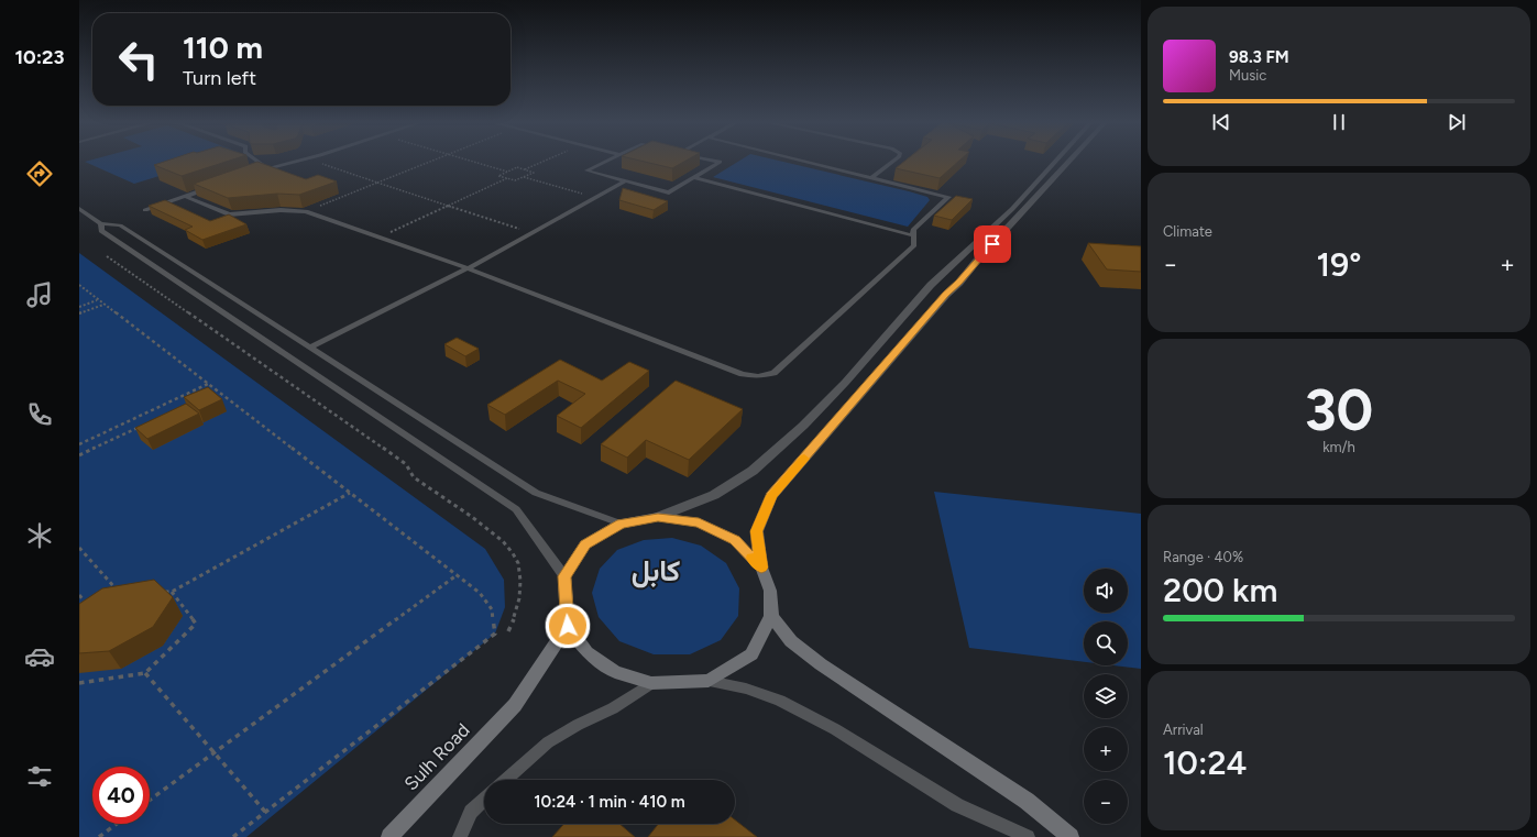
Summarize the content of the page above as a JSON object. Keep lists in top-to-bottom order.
{
  "streets": {
    "street": ["Sulh Road"]
  },
  "districts": ["کابل"],
  "page": {
    "tabs": "10:23",
    "turn": ["110 m", "Turn left"],
    "song": ["98.3 FM", "Music"],
    "tile": [
      "Climate",
      ["30", "km/h"],
      ["Range · 40%", "200 km"],
      ["Arrival", "10:24"]
    ],
    "heat": ["−", "19°", "+"],
    "map_buttons": ["+", "−"],
    "limit": "40",
    "trip": "10:24 · 1 min · 410 m"
  }
}
